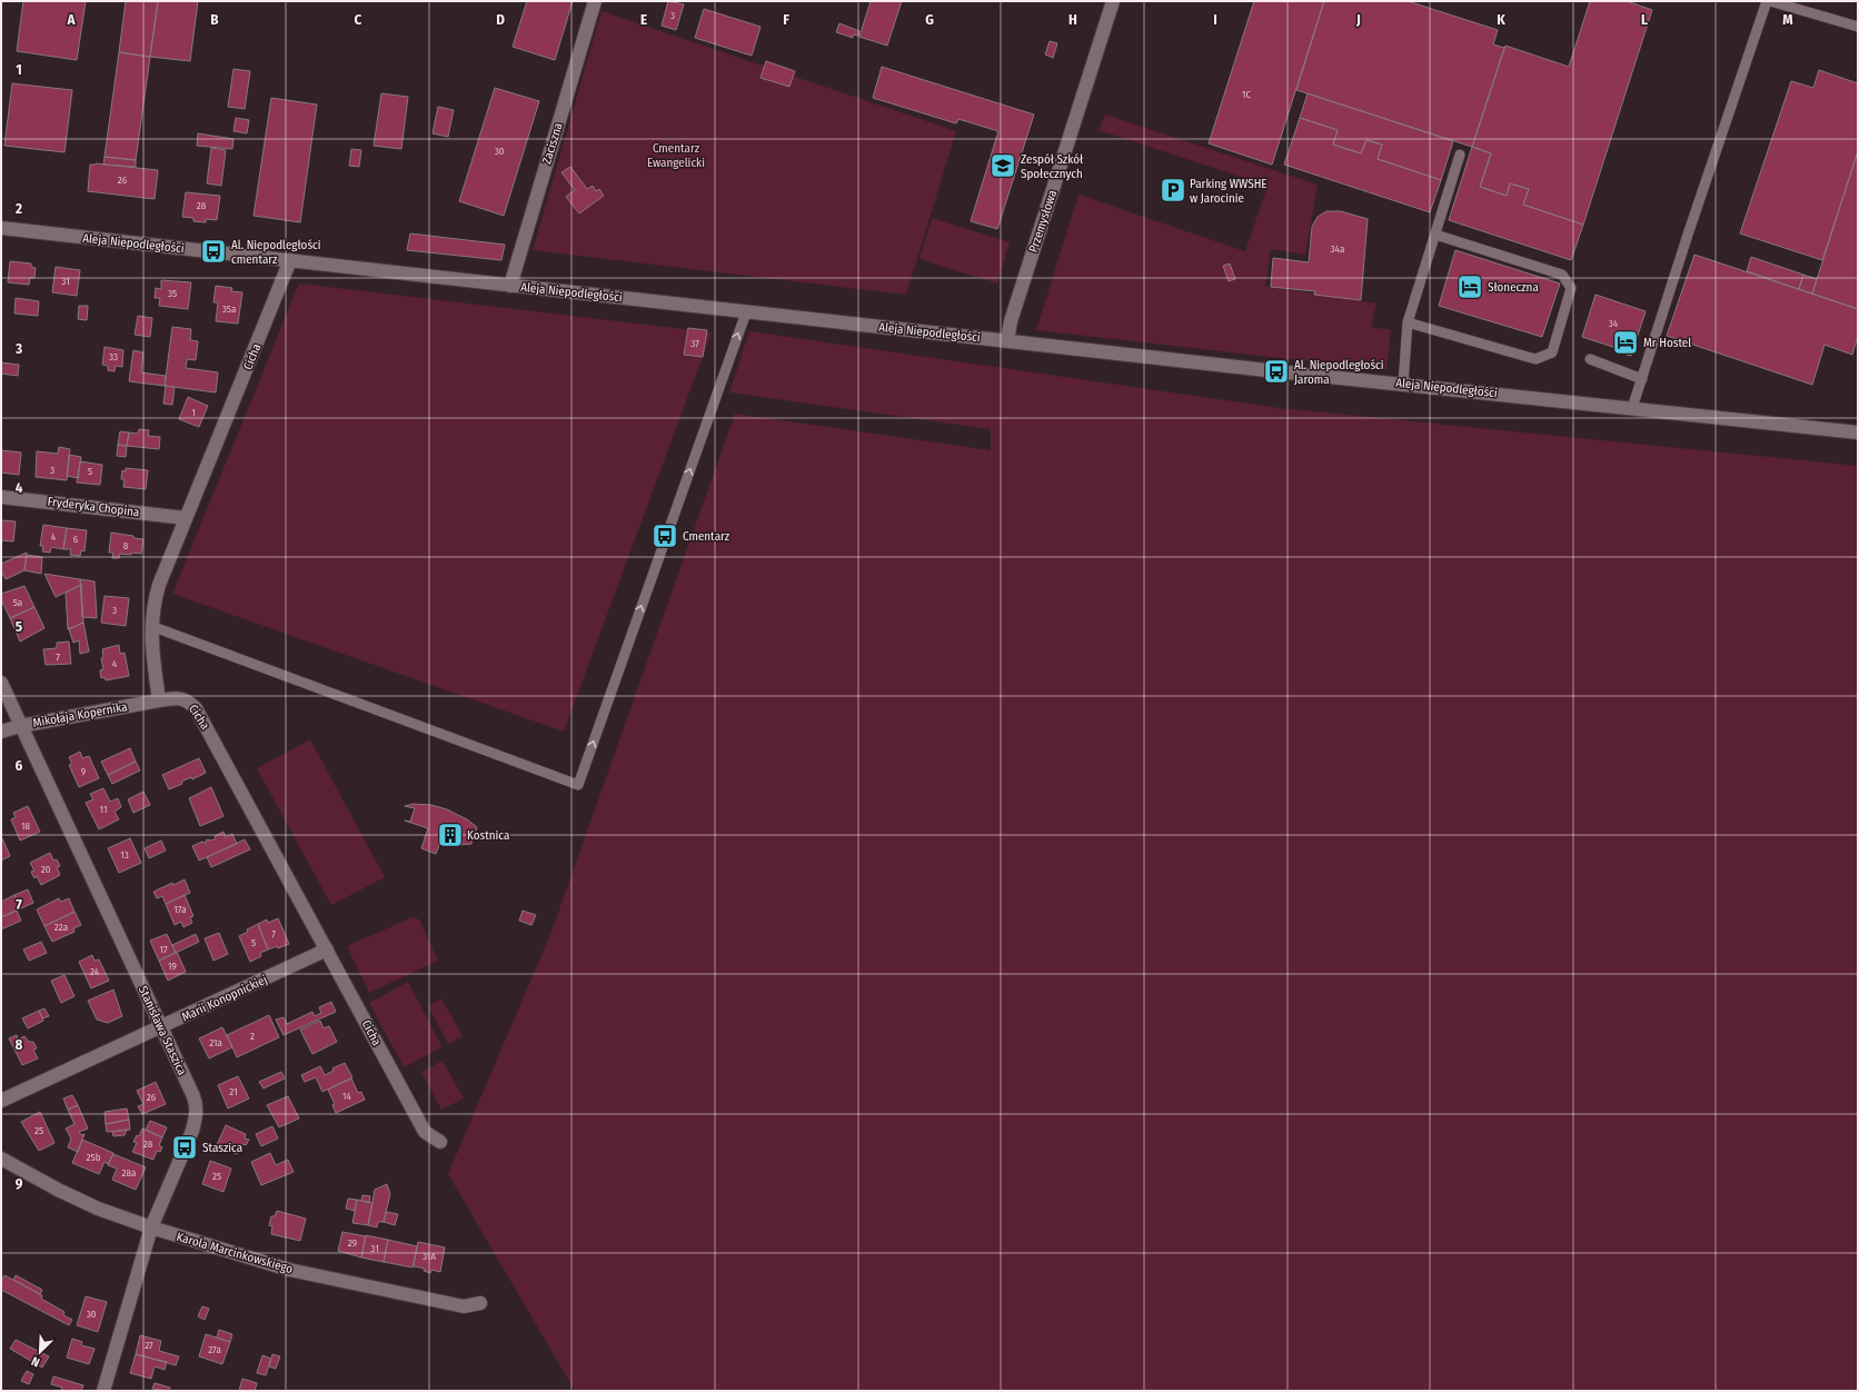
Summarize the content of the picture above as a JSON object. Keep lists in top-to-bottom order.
{
  "streets": {
    "street": [
      "Zaciszna",
      "Przemysłowa",
      "Aleja Niepodległości",
      "Cicha",
      "Fryderyka Chopina",
      "Mikołaja Kopernika",
      "Marii Konopnickiej",
      "Stanisława Staszica",
      "Karola Marcinkowskiego"
    ]
  },
  "crossings": [
    ["Zaciszna", "Aleja Niepodległości"],
    ["Przemysłowa", "Aleja Niepodległości"],
    ["Aleja Niepodległości", "Cicha"],
    ["Cicha", "Fryderyka Chopina"],
    ["Cicha", "Mikołaja Kopernika"],
    ["Cicha", "Marii Konopnickiej"],
    ["Mikołaja Kopernika", "Stanisława Staszica"],
    ["Marii Konopnickiej", "Stanisława Staszica"],
    ["Stanisława Staszica", "Karola Marcinkowskiego"]
  ],
  "parks": ["Cmentarz Ewangelicki"],
  "places": {
    "school or university": ["Zespół Szkół Społecznych"],
    "parking": ["Parking WWSHE w Jarocinie"],
    "bus stop": [
      "Al. Niepodległości cmentarz",
      "Al. Niepodległości Jaroma",
      "Cmentarz",
      "Staszica"
    ],
    "hotel": ["Słoneczna", "Mr Hostel"],
    "building": ["Kostnica"]
  },
  "house_numbers": [
    "3",
    "1C",
    "30",
    "26",
    "28",
    "34a",
    "31",
    "35",
    "35a",
    "34",
    "37",
    "33",
    "1",
    "3",
    "5",
    "4",
    "6",
    "8",
    "5a",
    "3",
    "7",
    "4",
    "9",
    "11",
    "18",
    "13",
    "20",
    "17a",
    "22a",
    "7",
    "5",
    "17",
    "19",
    "24",
    "2",
    "21a",
    "21",
    "14",
    "26",
    "25",
    "28",
    "25b",
    "28a",
    "25",
    "29",
    "31",
    "31A",
    "30",
    "27",
    "27a"
  ],
  "north": "bottom left",
  "grid": {
    "columns": [
      "A",
      "B",
      "C",
      "D",
      "E",
      "F",
      "G",
      "H",
      "I",
      "J",
      "K",
      "L",
      "M"
    ],
    "rows": [
      "1",
      "2",
      "3",
      "4",
      "5",
      "6",
      "7",
      "8",
      "9"
    ]
  }
}
